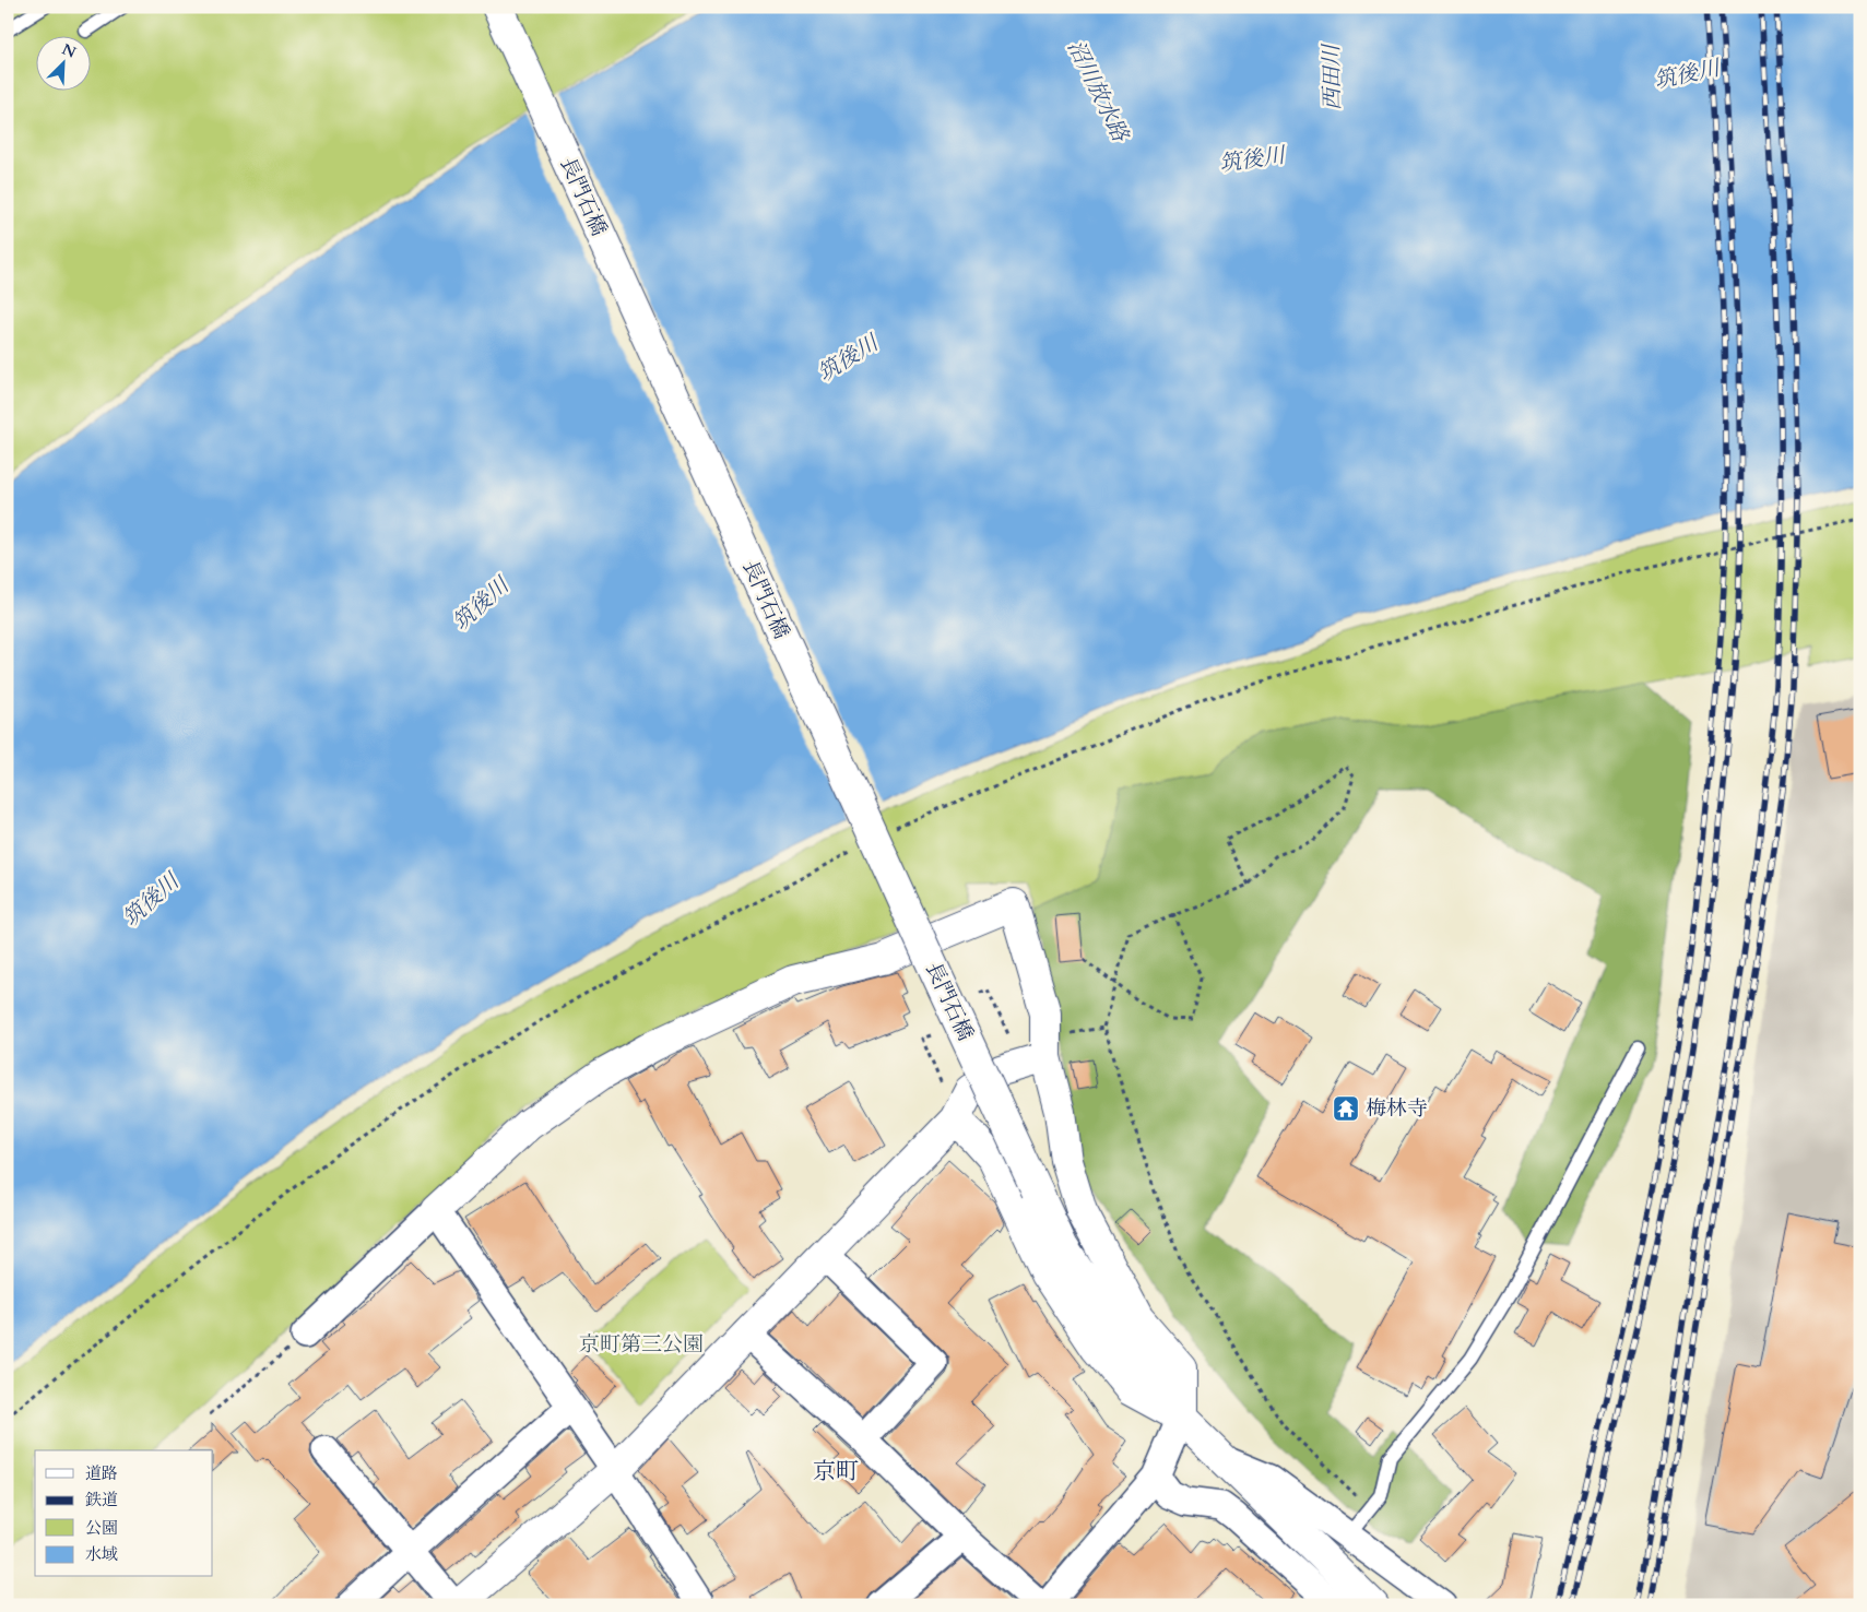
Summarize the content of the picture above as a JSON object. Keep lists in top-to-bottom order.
{
  "streets": {
    "street": ["長門石橋"]
  },
  "districts": ["京町"],
  "water": ["筑後川", "西田川", "沼川放水路"],
  "parks": ["京町第三公園"],
  "places": {
    "temple": ["梅林寺"]
  },
  "legend": [
    "道路",
    "鉄道",
    "公園",
    "水域"
  ],
  "north": "top right"
}
